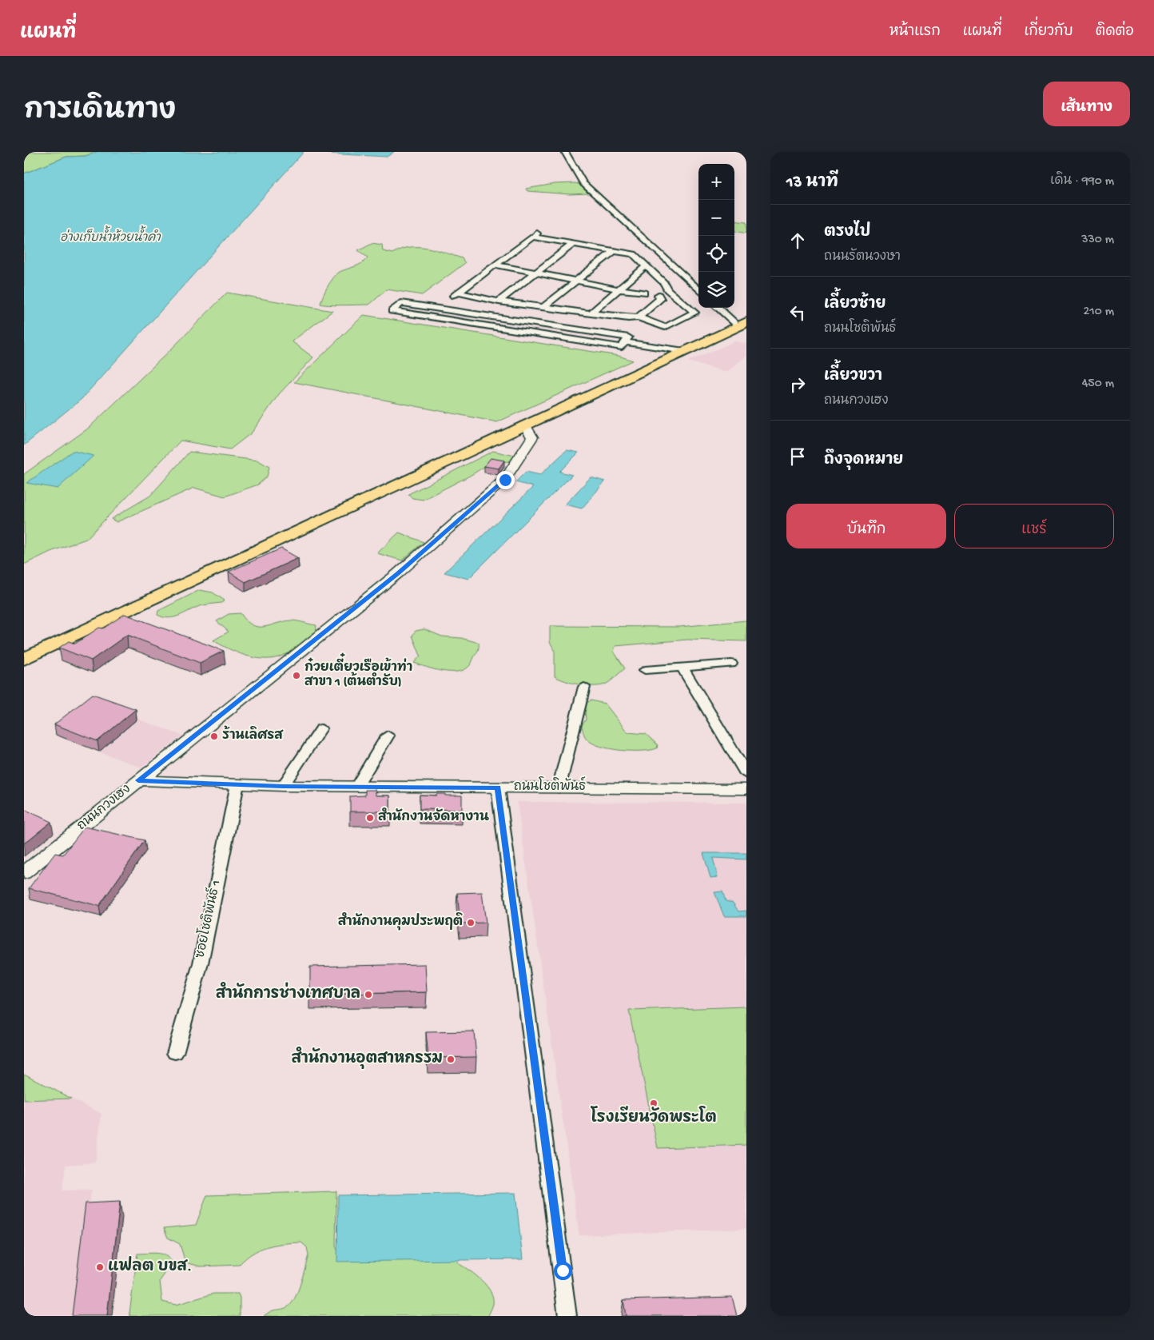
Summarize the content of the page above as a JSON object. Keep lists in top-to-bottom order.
{
  "streets": {
    "street": ["ถนนโชติพันธ์", "ถนนกวงเฮง", "ซอยโชติพันธ์ 1"]
  },
  "crossings": [
    ["ถนนโชติพันธ์", "ถนนกวงเฮง"],
    ["ถนนโชติพันธ์", "ซอยโชติพันธ์ 1"]
  ],
  "water": ["อ่างเก็บน้ำห้วยน้ำคำ"],
  "places": [
    "ก๋วยเตี๋ยวเรือเข้าท่า สาขา 1 (ต้นตำรับ)",
    "ร้านเลิศรส",
    "สำนักงานจัดหางาน",
    "สำนักงานคุมประพฤติ",
    "สำนักการช่างเทศบาล",
    "สำนักงานอุตสาหกรรม",
    "โรงเรียนวัดพระโต",
    "แฟลต บขส."
  ],
  "page": {
    "header": "แผนที่",
    "nav": [
      "หน้าแรก",
      "แผนที่",
      "เกี่ยวกับ",
      "ติดต่อ"
    ],
    "title": "การเดินทาง",
    "buttons": [
      "เส้นทาง",
      ["บันทึก", "แชร์"]
    ],
    "heading": ["13 นาที", "เดิน · 990 m"],
    "map_buttons": ["+", "−"],
    "list": [
      ["ตรงไป", "ถนนรัตนวงษา", "330 m"],
      ["เลี้ยวซ้าย", "ถนนโชติพันธ์", "210 m"],
      ["เลี้ยวขวา", "ถนนกวงเฮง", "450 m"],
      "ถึงจุดหมาย"
    ]
  }
}
